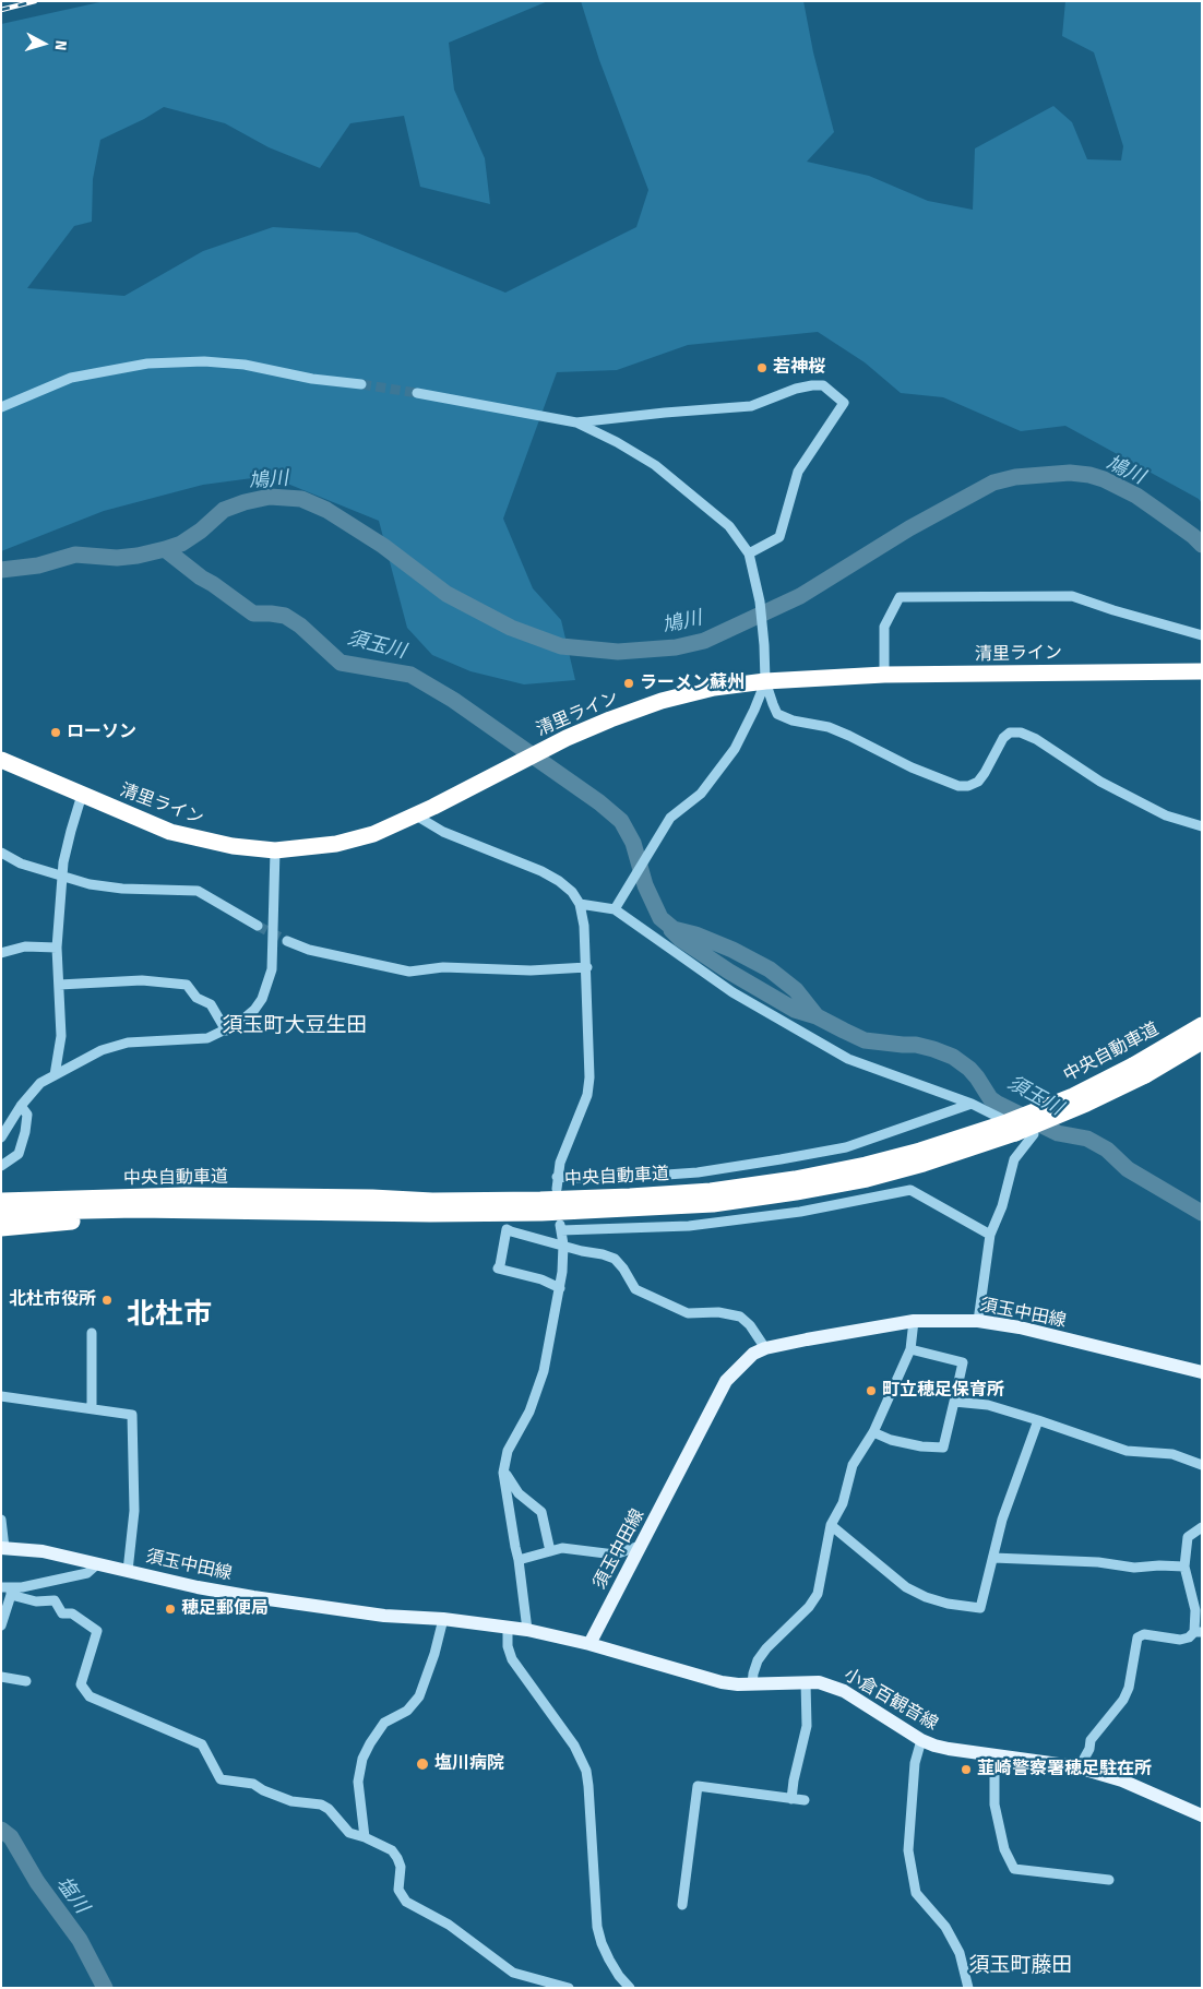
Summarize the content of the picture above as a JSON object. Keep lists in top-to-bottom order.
{
  "streets": {
    "highway": ["清里ライン", "中央自動車道"],
    "main road": ["須玉中田線", "小倉百観音線"]
  },
  "crossings": [
    ["須玉中田線", "小倉百観音線"]
  ],
  "districts": ["須玉町大豆生田", "北杜市", "須玉町藤田"],
  "water": ["鳩川", "須玉川", "塩川"],
  "places": [
    "若神桜",
    "ラーメン蘇州",
    "ローソン",
    "北杜市役所",
    "町立穂足保育所",
    "穂足郵便局",
    "塩川病院",
    "韮崎警察署穂足駐在所"
  ],
  "north": "right"
}
